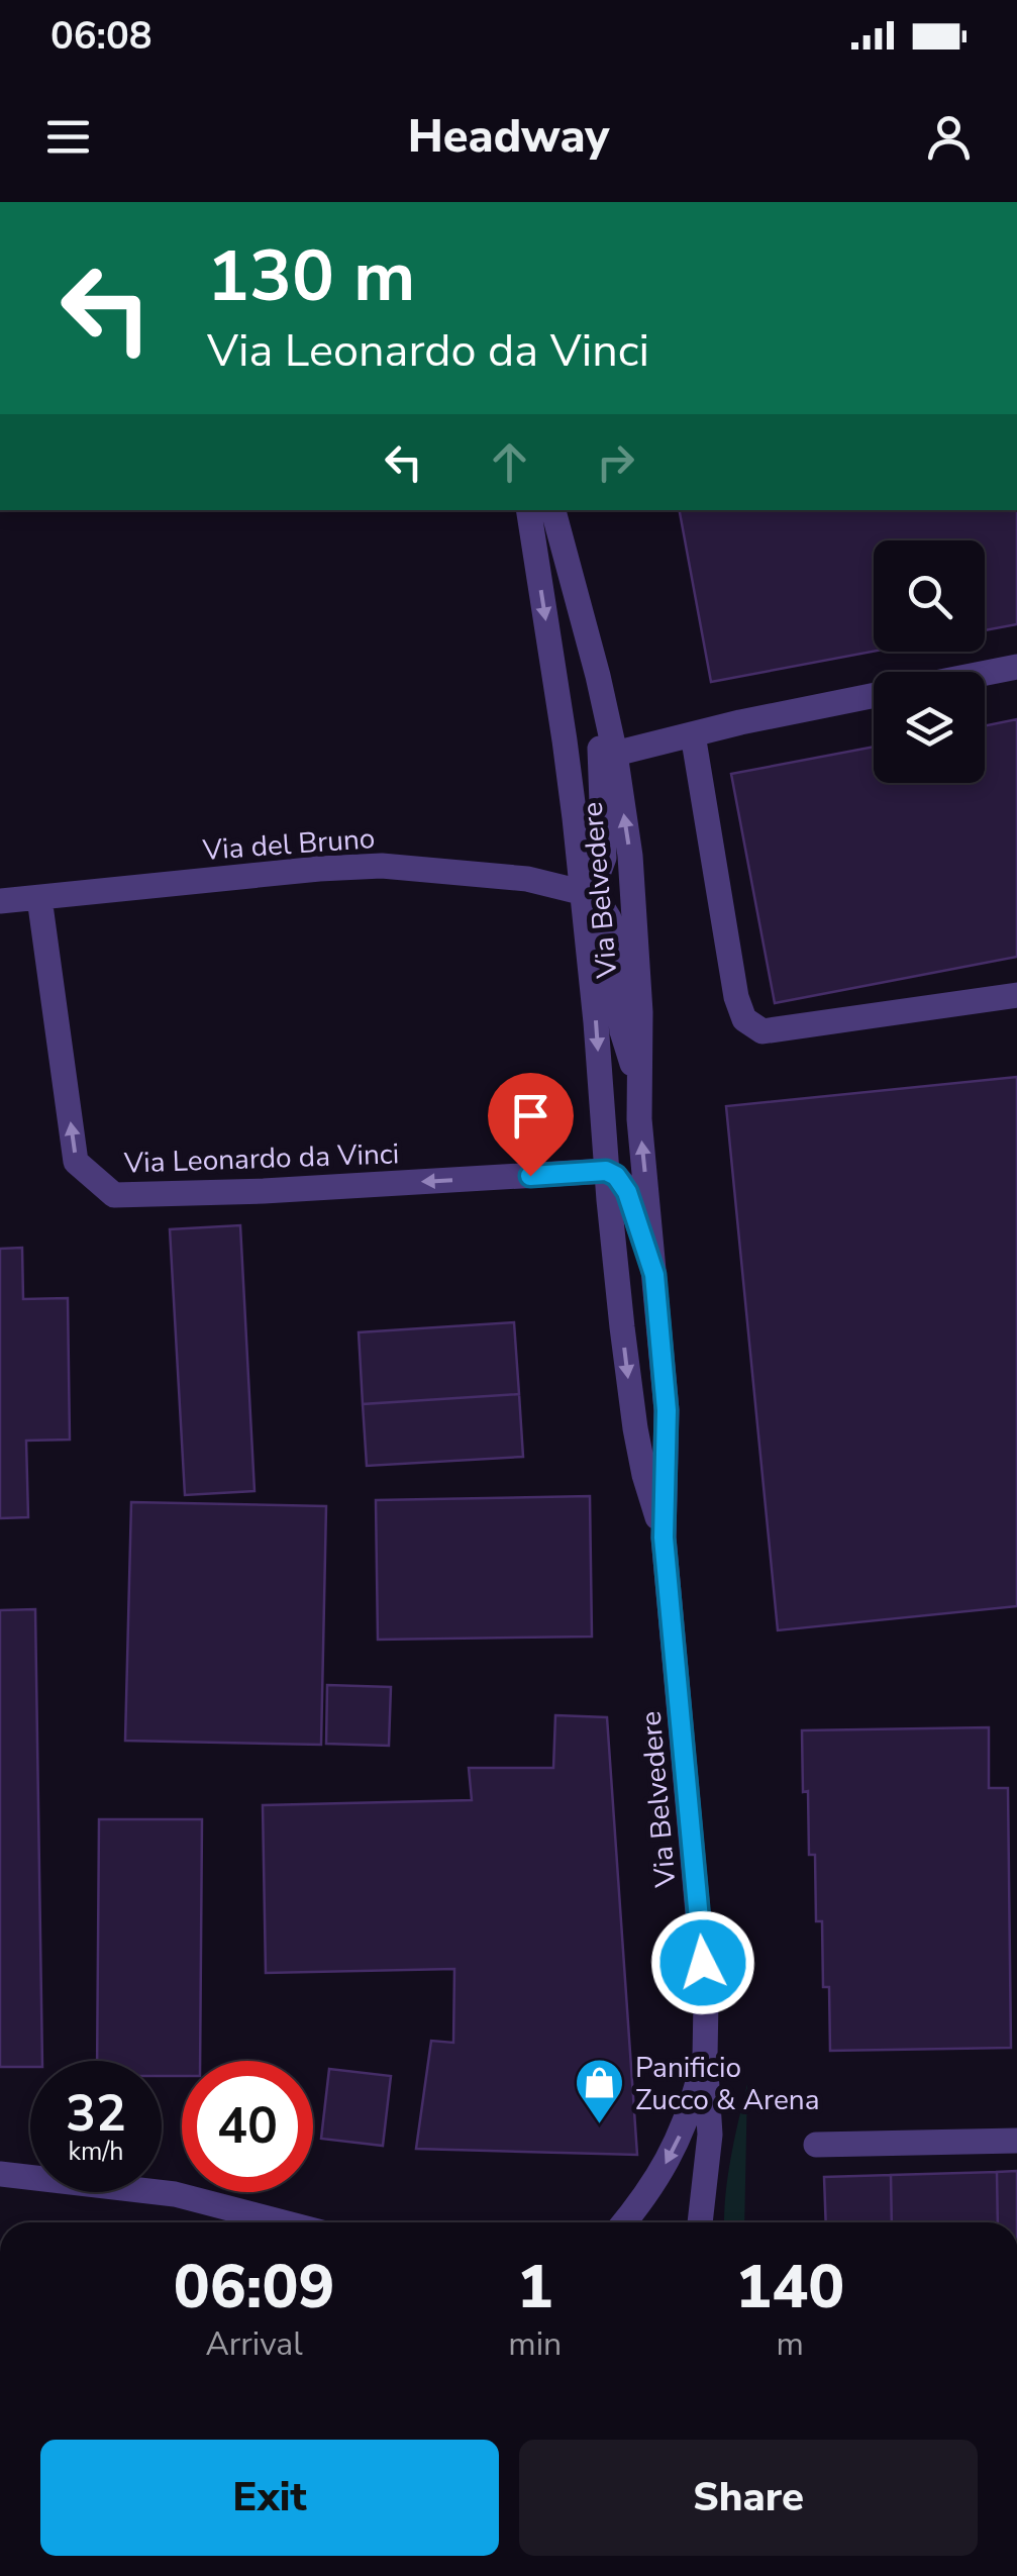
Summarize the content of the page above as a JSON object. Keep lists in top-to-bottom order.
{
  "streets": {
    "street": ["Via del Bruno", "Via Belvedere", "Via Leonardo da Vinci"]
  },
  "crossings": [
    ["Via del Bruno", "Via Belvedere"],
    ["Via del Bruno", "Via Leonardo da Vinci"],
    ["Via Belvedere", "Via Leonardo da Vinci"]
  ],
  "places": {
    "shop": ["Panificio Zucco & Arena"]
  },
  "page": {
    "status": "06:08",
    "header": "Headway",
    "turn": ["130 m", "Via Leonardo da Vinci"],
    "speed": "32 km/h",
    "limit": "40",
    "eta": [
      "06:09",
      "Arrival",
      "1",
      "min",
      "140",
      "m"
    ],
    "buttons": ["Exit", "Share"]
  }
}
